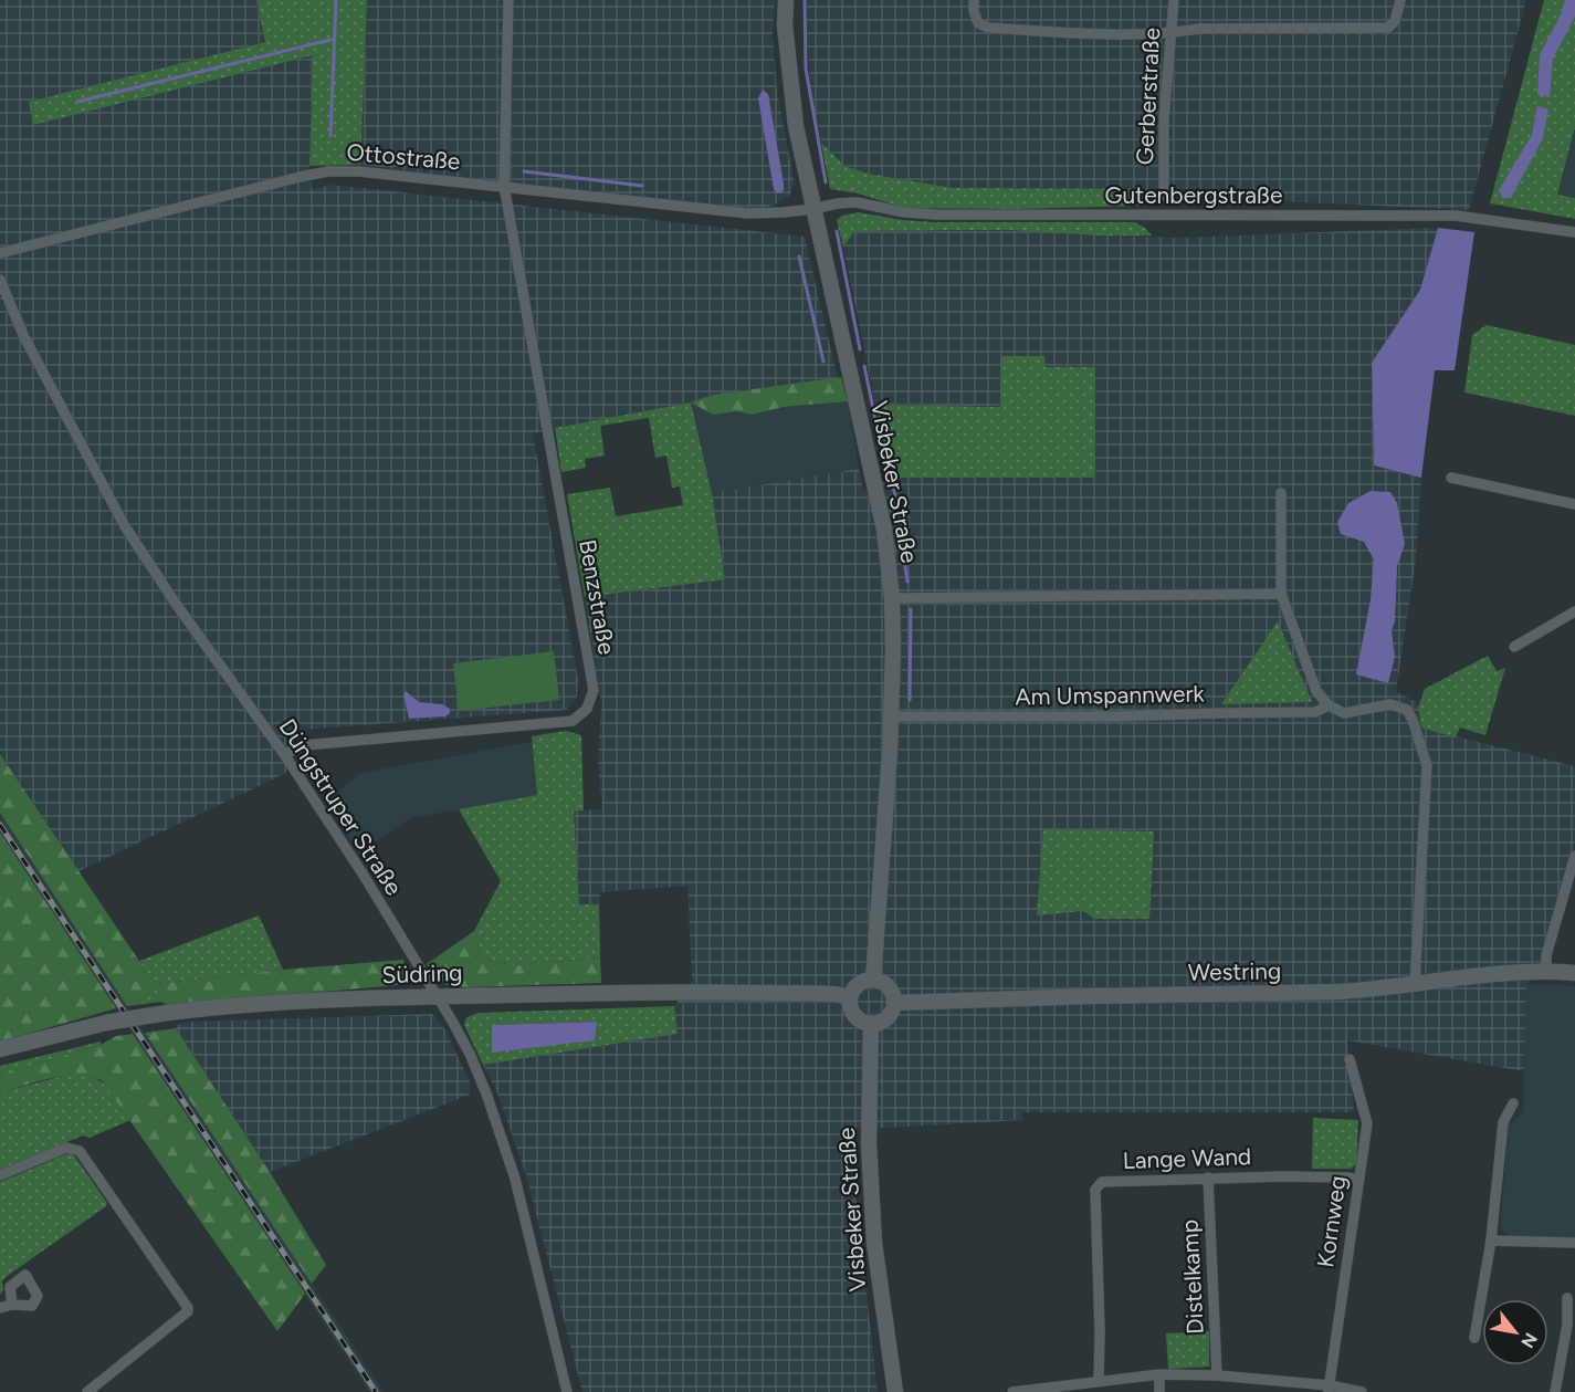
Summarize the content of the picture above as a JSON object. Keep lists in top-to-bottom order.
{
  "streets": {
    "main road": ["Visbeker Straße", "Westring", "Südring"],
    "street": [
      "Gerberstraße",
      "Ottostraße",
      "Gutenbergstraße",
      "Benzstraße",
      "Am Umspannwerk",
      "Düngstruper Straße",
      "Lange Wand",
      "Kornweg",
      "Distelkamp"
    ]
  },
  "crossings": [
    ["Ottostraße", "Gutenbergstraße"],
    ["Ottostraße", "Visbeker Straße"],
    ["Ottostraße", "Benzstraße"],
    ["Gutenbergstraße", "Visbeker Straße"],
    ["Visbeker Straße", "Am Umspannwerk"],
    ["Visbeker Straße", "Westring"],
    ["Visbeker Straße", "Südring"],
    ["Benzstraße", "Düngstruper Straße"],
    ["Am Umspannwerk", "Westring"],
    ["Düngstruper Straße", "Südring"],
    ["Westring", "Südring"],
    ["Lange Wand", "Kornweg"],
    ["Lange Wand", "Distelkamp"]
  ],
  "north": "bottom right"
}
